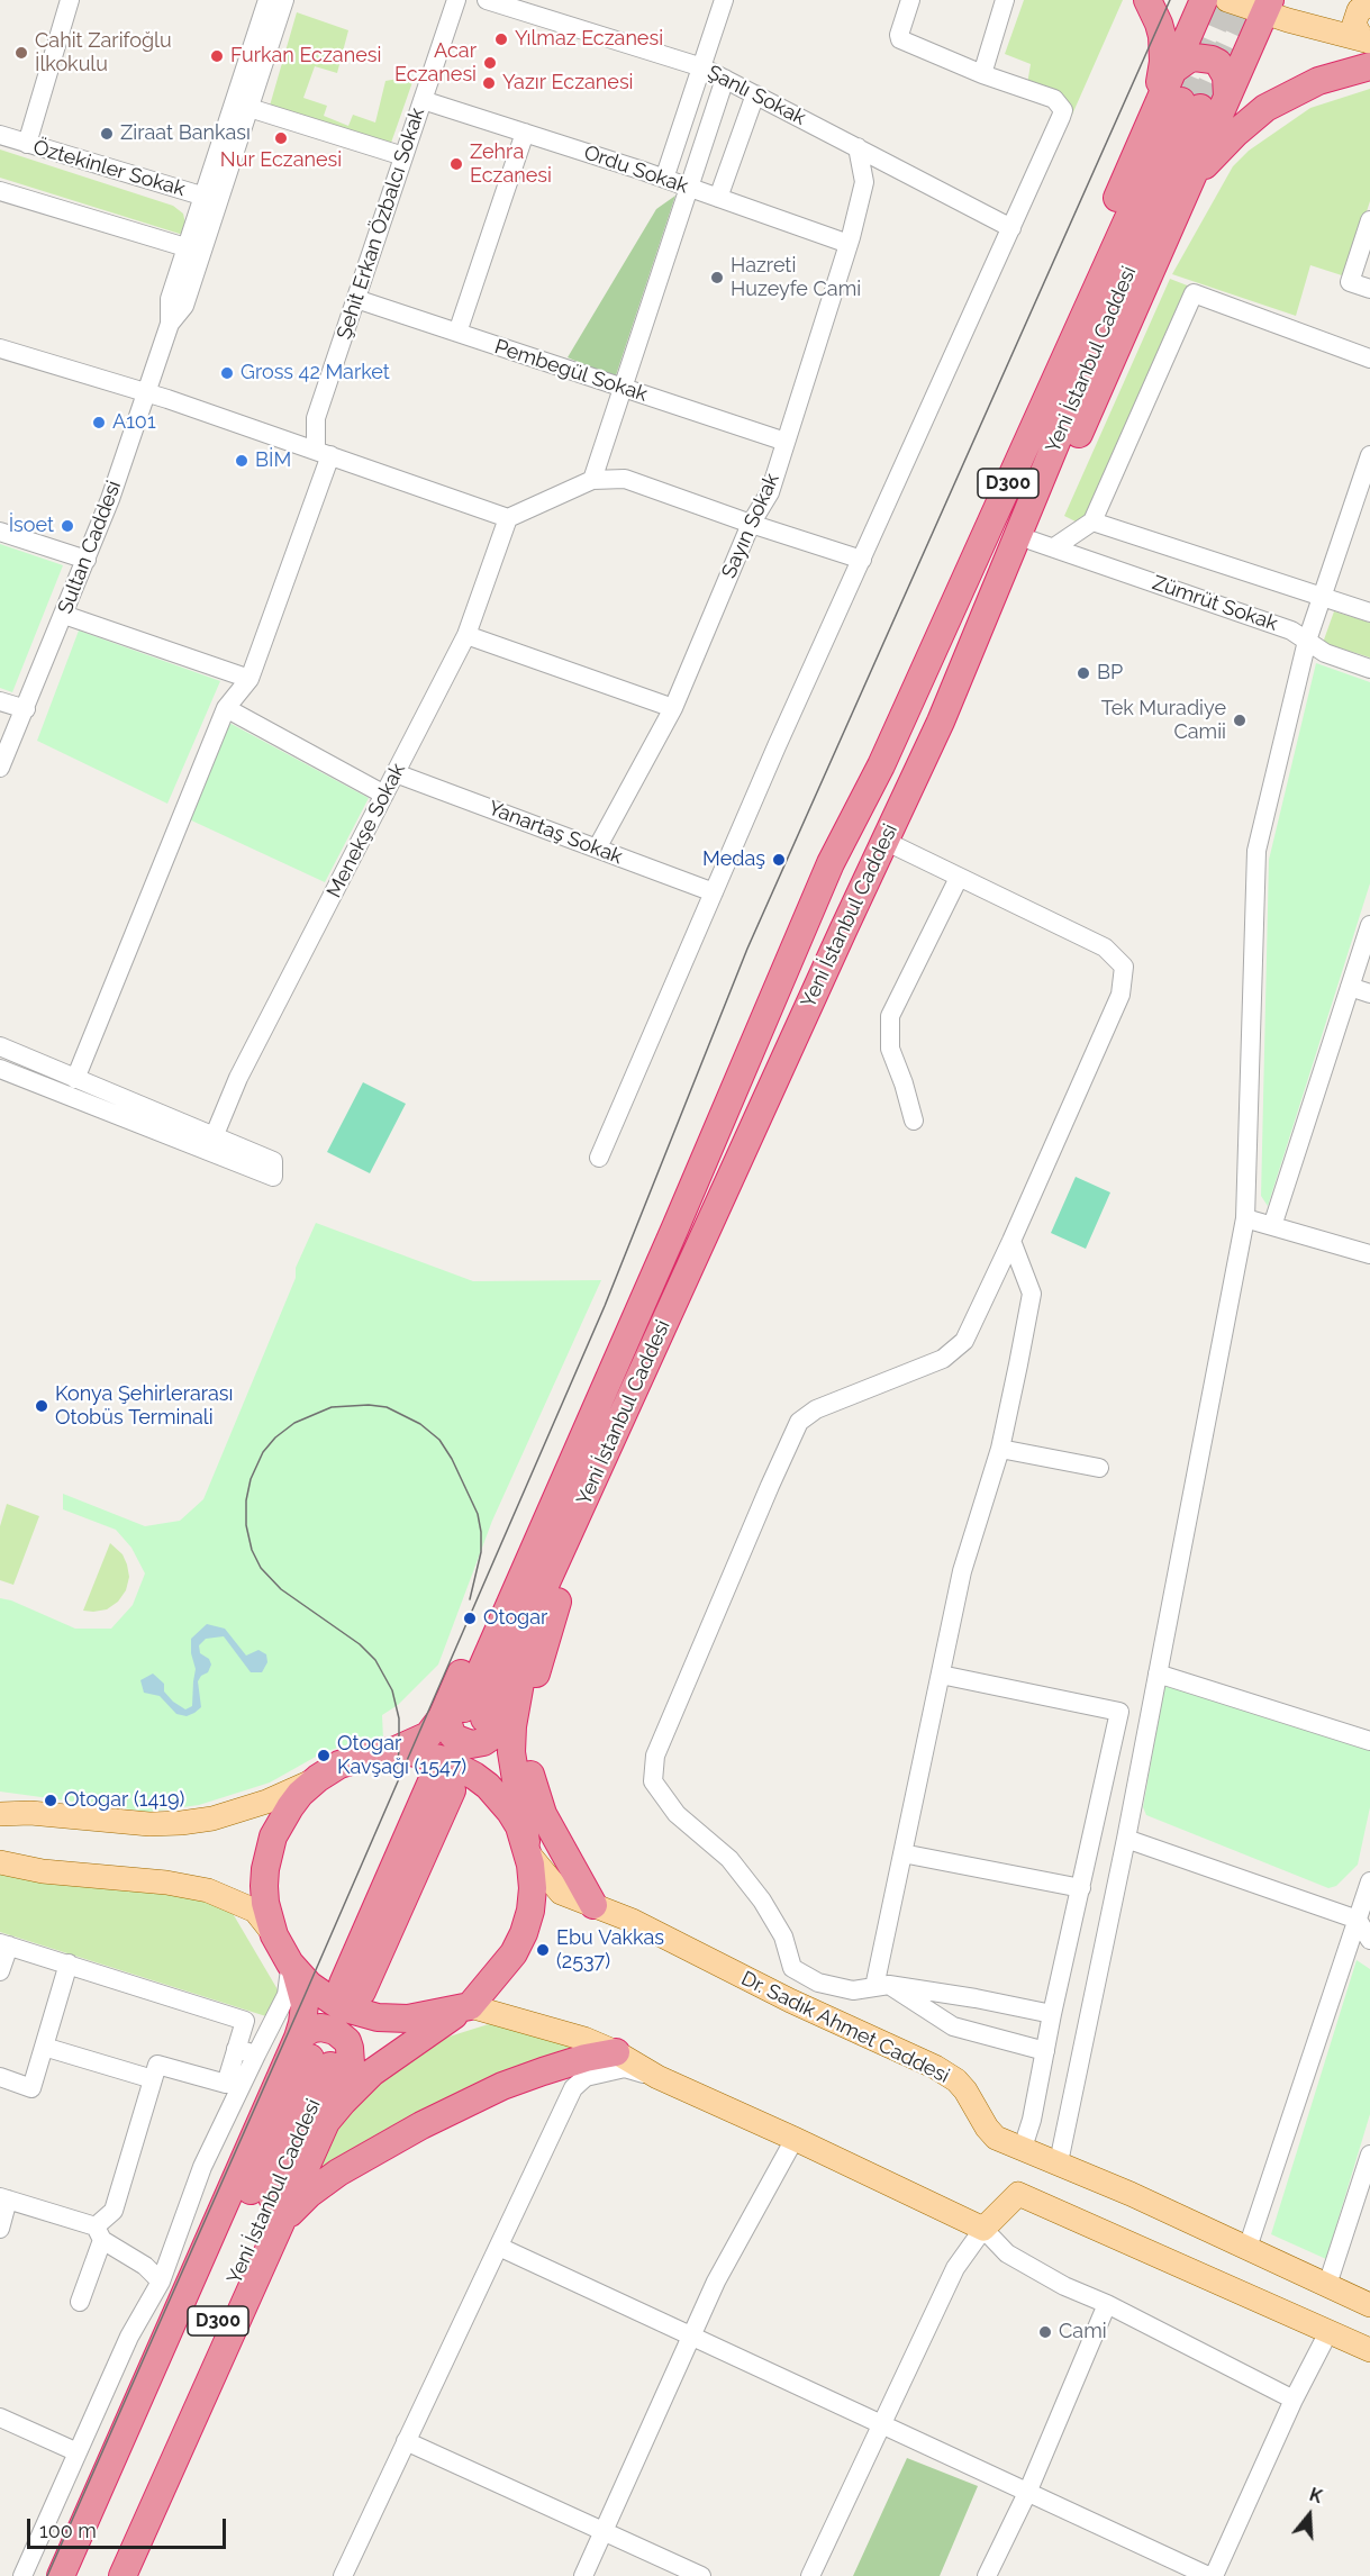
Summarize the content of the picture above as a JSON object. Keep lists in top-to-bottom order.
{
  "streets": {
    "highway": ["Yeni İstanbul Caddesi", "D300"],
    "main road": ["Dr. Sadık Ahmet Caddesi"],
    "street": [
      "Şanlı Sokak",
      "Öztekinler Sokak",
      "Ordu Sokak",
      "Şehit Erkan Özbalcı Sokak",
      "Pembegül Sokak",
      "Sayın Sokak",
      "Sultan Caddesi",
      "Zümrüt Sokak",
      "Menekşe Sokak",
      "Yanartaş Sokak"
    ]
  },
  "crossings": [
    ["Şanlı Sokak", "Sayın Sokak"],
    ["Öztekinler Sokak", "Sultan Caddesi"],
    ["Ordu Sokak", "Şehit Erkan Özbalcı Sokak"],
    ["Ordu Sokak", "Sayın Sokak"],
    ["Şehit Erkan Özbalcı Sokak", "Pembegül Sokak"],
    ["Pembegül Sokak", "Sayın Sokak"],
    ["Sayın Sokak", "Yanartaş Sokak"],
    ["Menekşe Sokak", "Yanartaş Sokak"]
  ],
  "places": [
    "Yılmaz Eczanesi",
    "Cahit Zarifoğlu İlkokulu",
    "Furkan Eczanesi",
    "Acar Eczanesi",
    "Yazır Eczanesi",
    "Ziraat Bankası",
    "Nur Eczanesi",
    "Zehra Eczanesi",
    "Hazreti Huzeyfe Cami",
    "Gross 42 Market",
    "A101",
    "BİM",
    "İsoet",
    "BP",
    "Tek Muradiye Camii",
    "Medaş",
    "Konya Şehirlerarası Otobüs Terminali",
    "Otogar",
    "Otogar Kavşağı (1547)",
    "Otogar (1419)",
    "Ebu Vakkas (2537)",
    "Cami"
  ],
  "scale_bar": "100 m",
  "north": "top"
}
